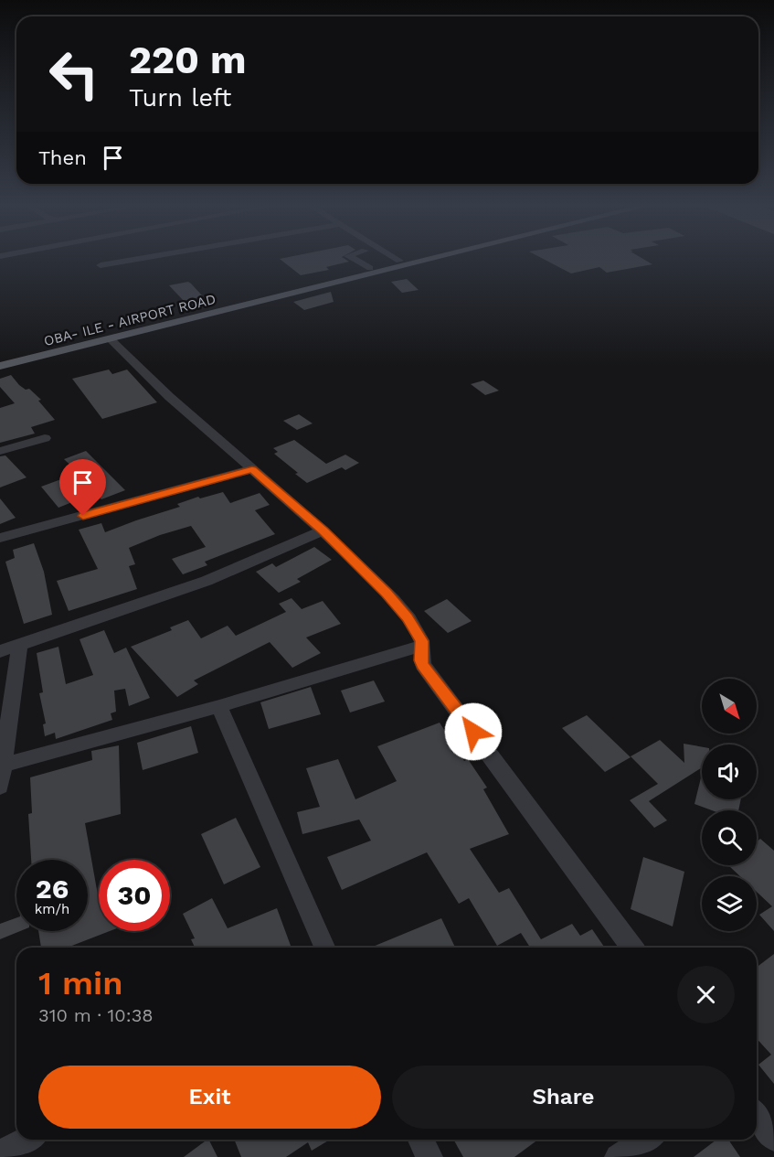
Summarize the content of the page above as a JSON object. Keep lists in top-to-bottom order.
{
  "streets": {
    "main road": ["OBA- ILE - AIRPORT ROAD"]
  },
  "north": "bottom right",
  "page": {
    "turn": ["220 m", "Turn left"],
    "then": "Then",
    "speed": "26 km/h",
    "limit": "30",
    "heading": ["1 min", "310 m · 10:38"],
    "buttons": ["Exit", "Share"]
  }
}
